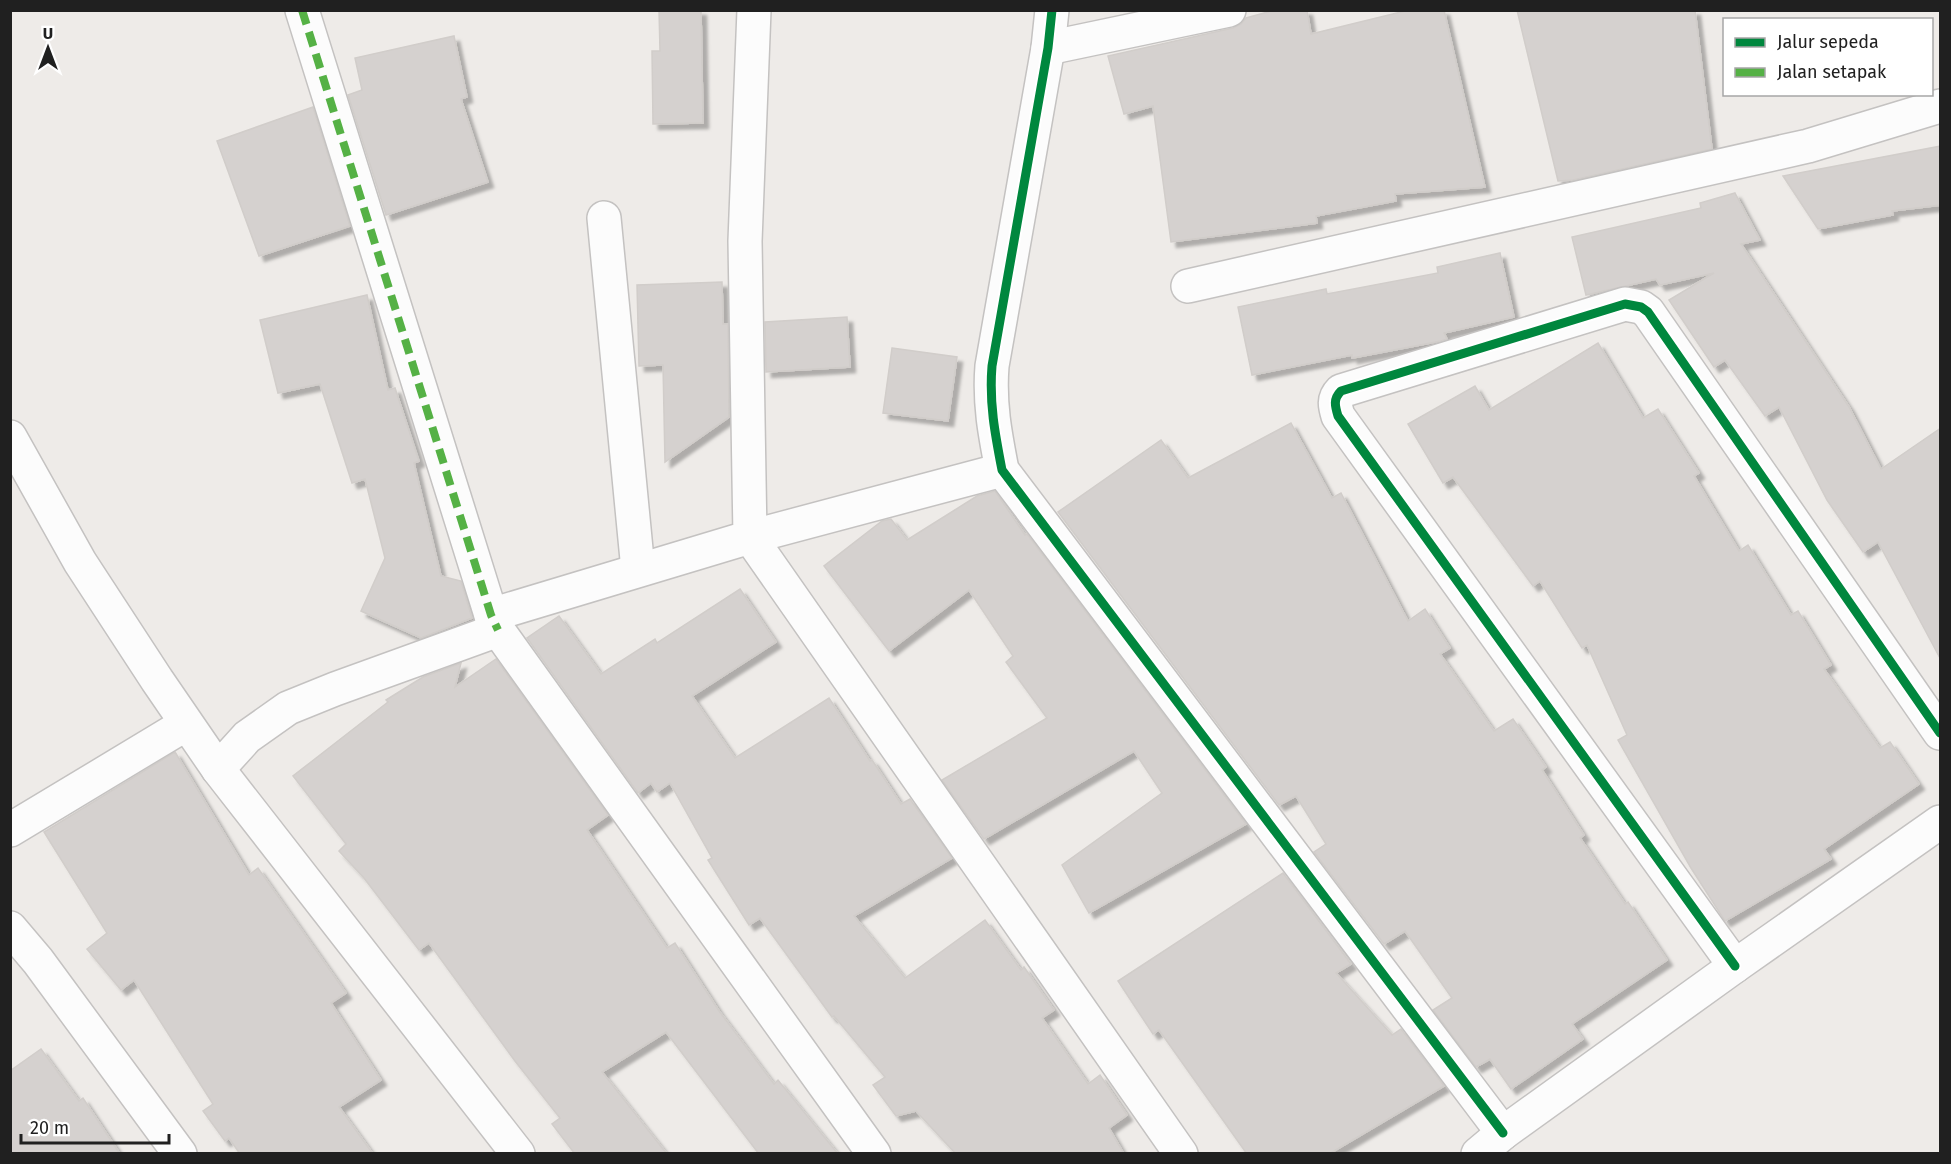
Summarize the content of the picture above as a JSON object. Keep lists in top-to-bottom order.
{
  "legend": ["Jalur sepeda", "Jalan setapak"],
  "scale_bar": "20 m",
  "north": "top"
}
